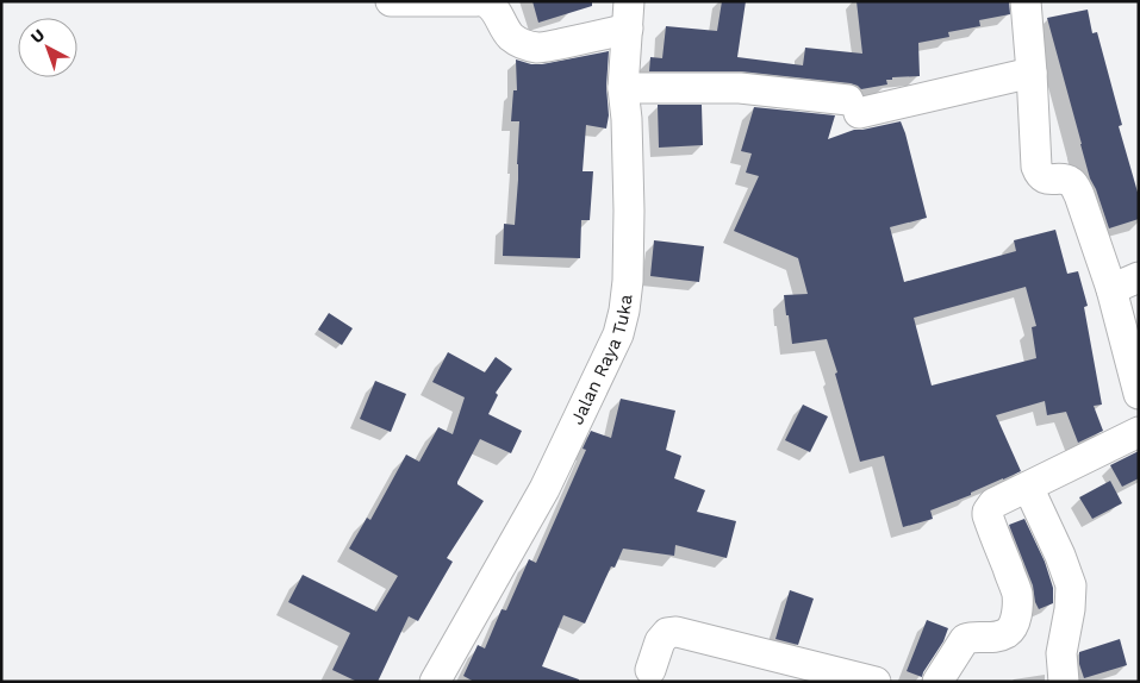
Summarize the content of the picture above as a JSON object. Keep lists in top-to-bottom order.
{
  "streets": {
    "street": ["Jalan Raya Tuka"]
  },
  "north": "top left"
}
